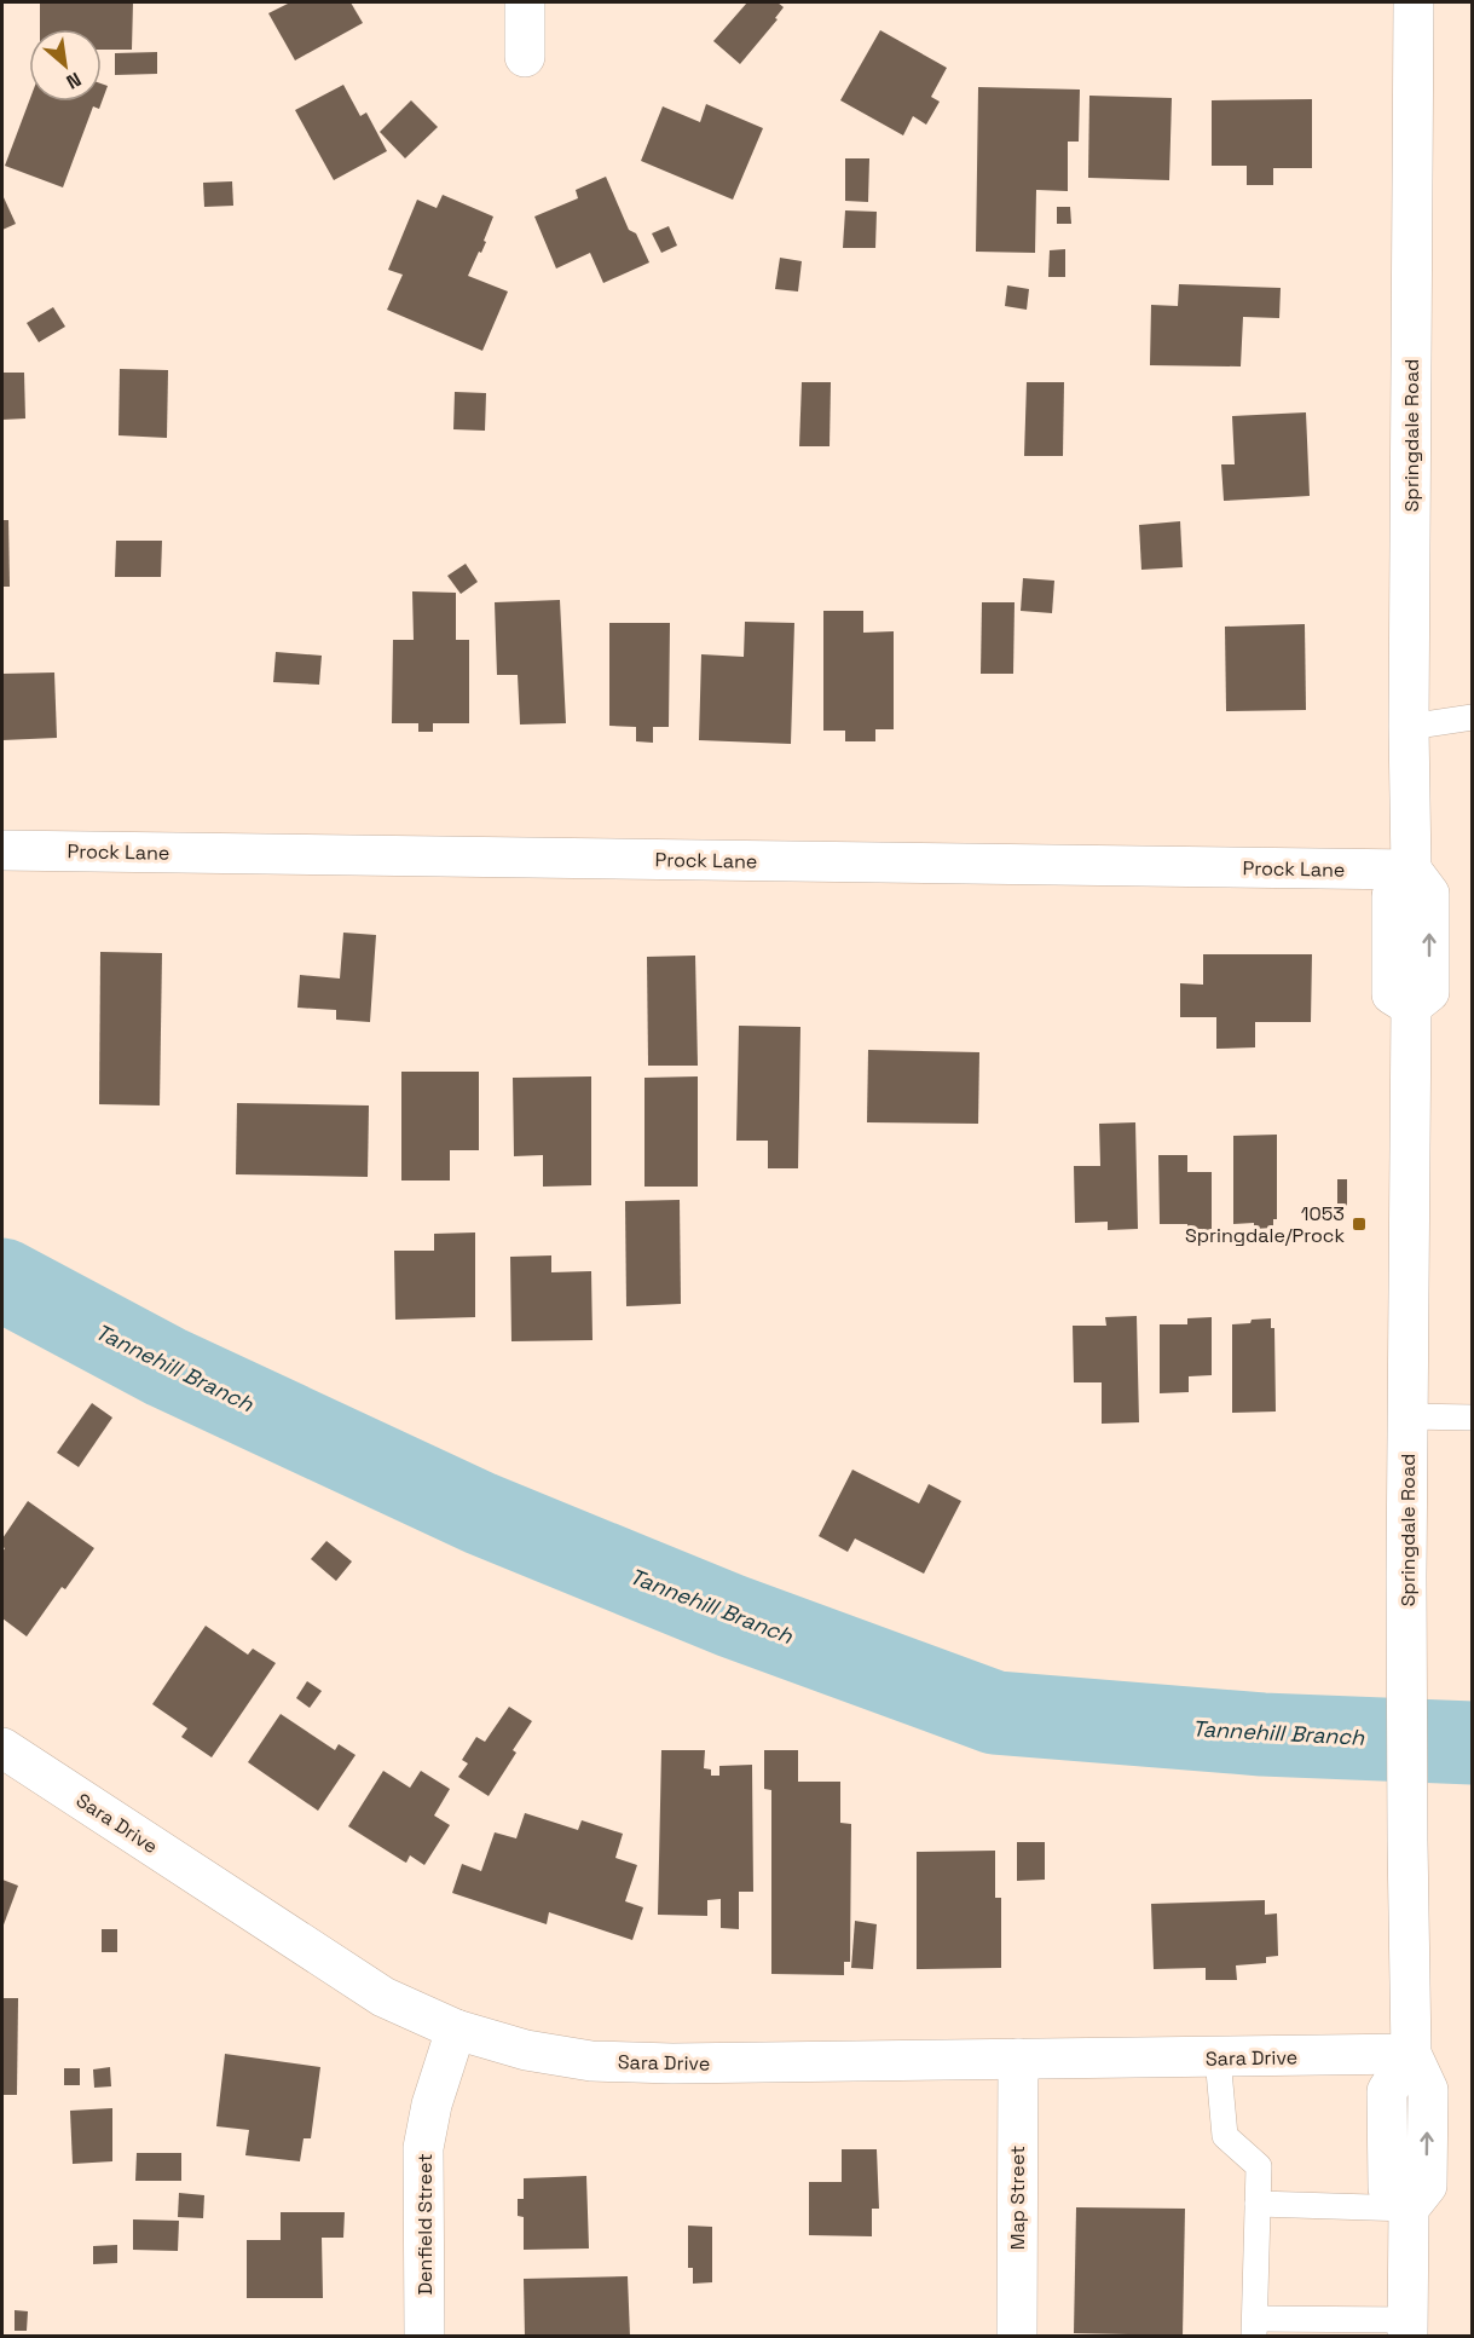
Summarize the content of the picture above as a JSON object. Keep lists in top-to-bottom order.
{
  "streets": {
    "street": [
      "Springdale Road",
      "Prock Lane",
      "Sara Drive",
      "Map Street",
      "Denfield Street"
    ]
  },
  "crossings": [
    ["Springdale Road", "Prock Lane"],
    ["Springdale Road", "Sara Drive"],
    ["Sara Drive", "Map Street"],
    ["Sara Drive", "Denfield Street"]
  ],
  "water": ["Tannehill Branch"],
  "places": {
    "transit": ["1053 Springdale/Prock"]
  },
  "north": "bottom right"
}
